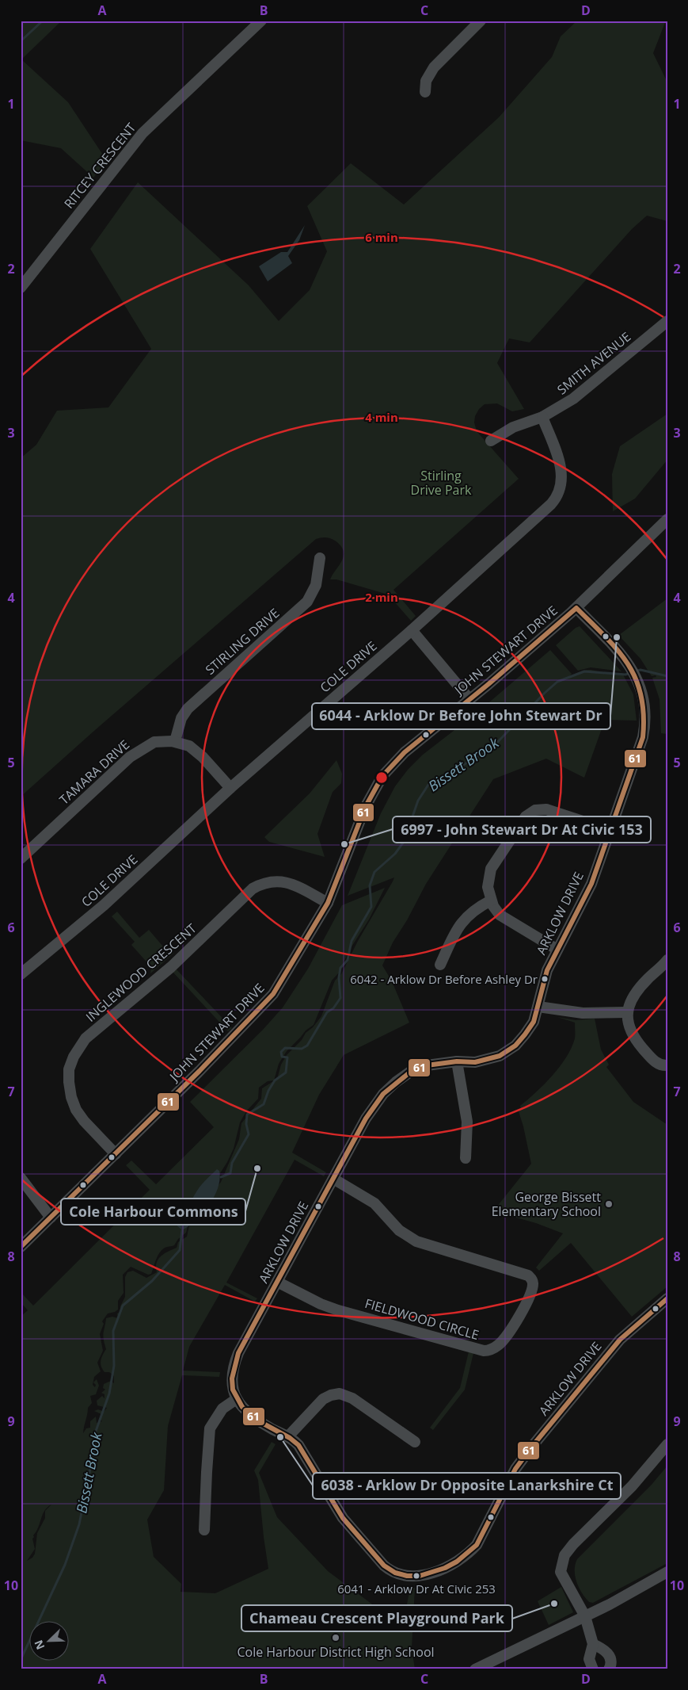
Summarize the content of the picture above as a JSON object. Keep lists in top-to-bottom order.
{
  "streets": {
    "street": [
      "RITCEY CRESCENT",
      "SMITH AVENUE",
      "STIRLING DRIVE",
      "JOHN STEWART DRIVE",
      "COLE DRIVE",
      "TAMARA DRIVE",
      "ARKLOW DRIVE",
      "INGLEWOOD CRESCENT",
      "FIELDWOOD CIRCLE"
    ]
  },
  "crossings": [
    ["SMITH AVENUE", "COLE DRIVE"],
    ["STIRLING DRIVE", "TAMARA DRIVE"],
    ["JOHN STEWART DRIVE", "ARKLOW DRIVE"],
    ["JOHN STEWART DRIVE", "INGLEWOOD CRESCENT"],
    ["COLE DRIVE", "TAMARA DRIVE"],
    ["ARKLOW DRIVE", "FIELDWOOD CIRCLE"]
  ],
  "water": ["Bissett Brook"],
  "parks": ["Stirling Drive Park"],
  "places": [
    "6044 - Arklow Dr Before John Stewart Dr",
    "6997 - John Stewart Dr At Civic 153",
    "6042 - Arklow Dr Before Ashley Dr",
    "Cole Harbour Commons",
    "George Bissett Elementary School",
    "6038 - Arklow Dr Opposite Lanarkshire Ct",
    "6041 - Arklow Dr At Civic 253",
    "Chameau Crescent Playground Park",
    "Cole Harbour District High School"
  ],
  "lines": ["transit line 61"],
  "north": "bottom left",
  "grid": {
    "columns": [
      "A",
      "B",
      "C",
      "D"
    ],
    "rows": [
      "1",
      "2",
      "3",
      "4",
      "5",
      "6",
      "7",
      "8",
      "9",
      "10"
    ]
  },
  "rings": ["6 min", "4 min", "2 min"]
}
